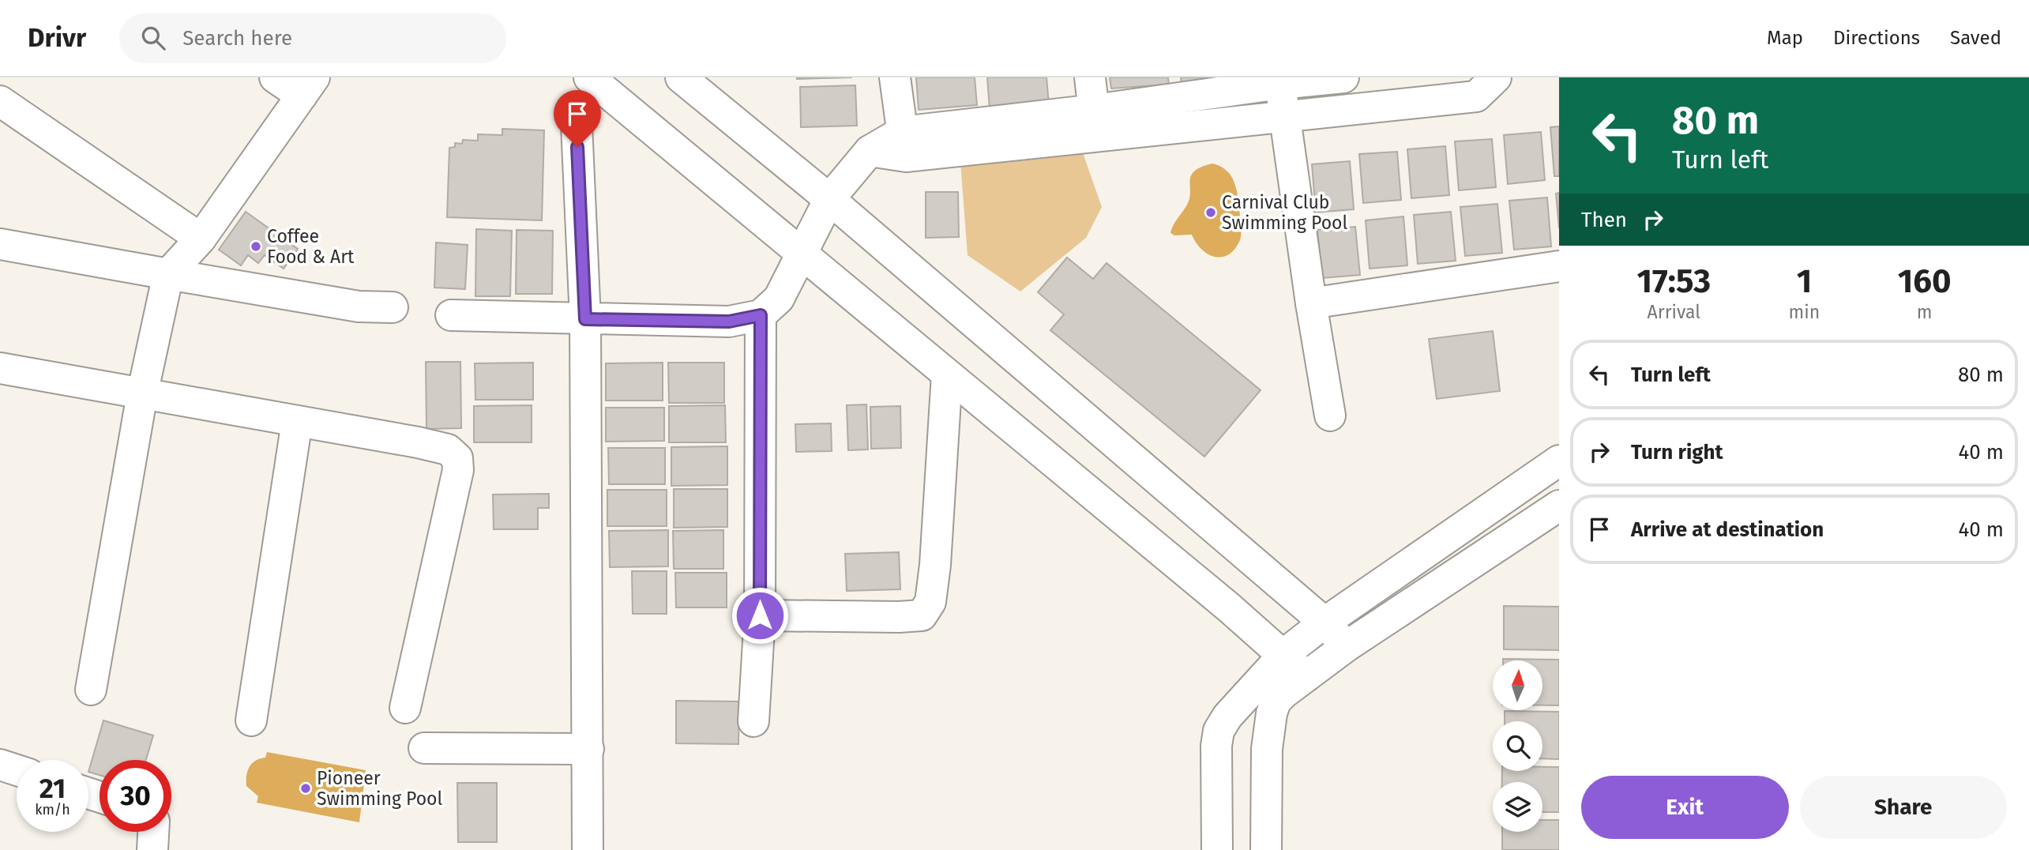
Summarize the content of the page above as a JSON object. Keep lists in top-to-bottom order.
{
  "places": ["Carnival Club Swimming Pool", "Coffee Food & Art", "Pioneer Swimming Pool"],
  "north": "top",
  "page": {
    "header": "Drivr",
    "search": "Search here",
    "nav": ["Map", "Directions", "Saved"],
    "turn": ["80 m", "Turn left"],
    "then": "Then",
    "eta": [
      "17:53",
      "Arrival",
      "1",
      "min",
      "160",
      "m"
    ],
    "list": [
      {
        "name": "Turn left",
        "value": "80 m"
      },
      {
        "name": "Turn right",
        "value": "40 m"
      },
      {
        "name": "Arrive at destination",
        "value": "40 m"
      }
    ],
    "speed": "21 km/h",
    "limit": "30",
    "buttons": ["Exit", "Share"]
  }
}
